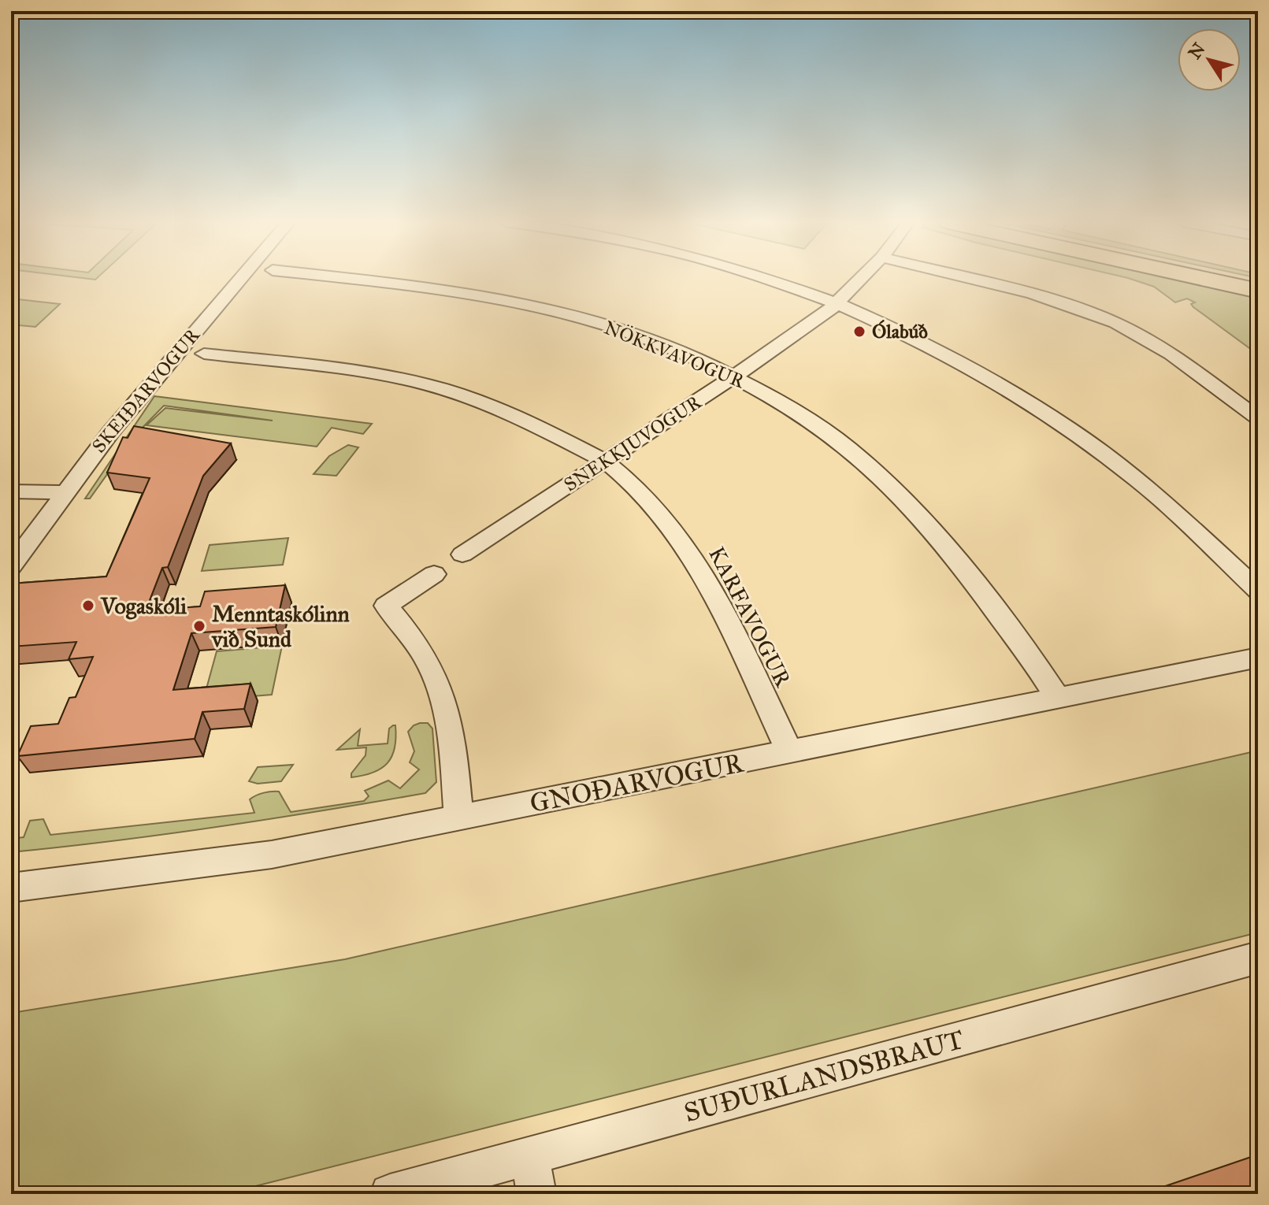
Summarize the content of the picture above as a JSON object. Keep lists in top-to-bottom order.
{
  "streets": {
    "street": [
      "NÖKKVAVOGUR",
      "SKEIÐARVOGUR",
      "SNEKKJUVOGUR",
      "KARFAVOGUR",
      "GNOÐARVOGUR",
      "SUÐURLANDSBRAUT"
    ]
  },
  "crossings": [
    ["NÖKKVAVOGUR", "SNEKKJUVOGUR"],
    ["NÖKKVAVOGUR", "GNOÐARVOGUR"],
    ["SNEKKJUVOGUR", "KARFAVOGUR"],
    ["KARFAVOGUR", "GNOÐARVOGUR"]
  ],
  "places": ["Ólabúð", "Vogaskóli", "Menntaskólinn við Sund"],
  "north": "top left"
}
